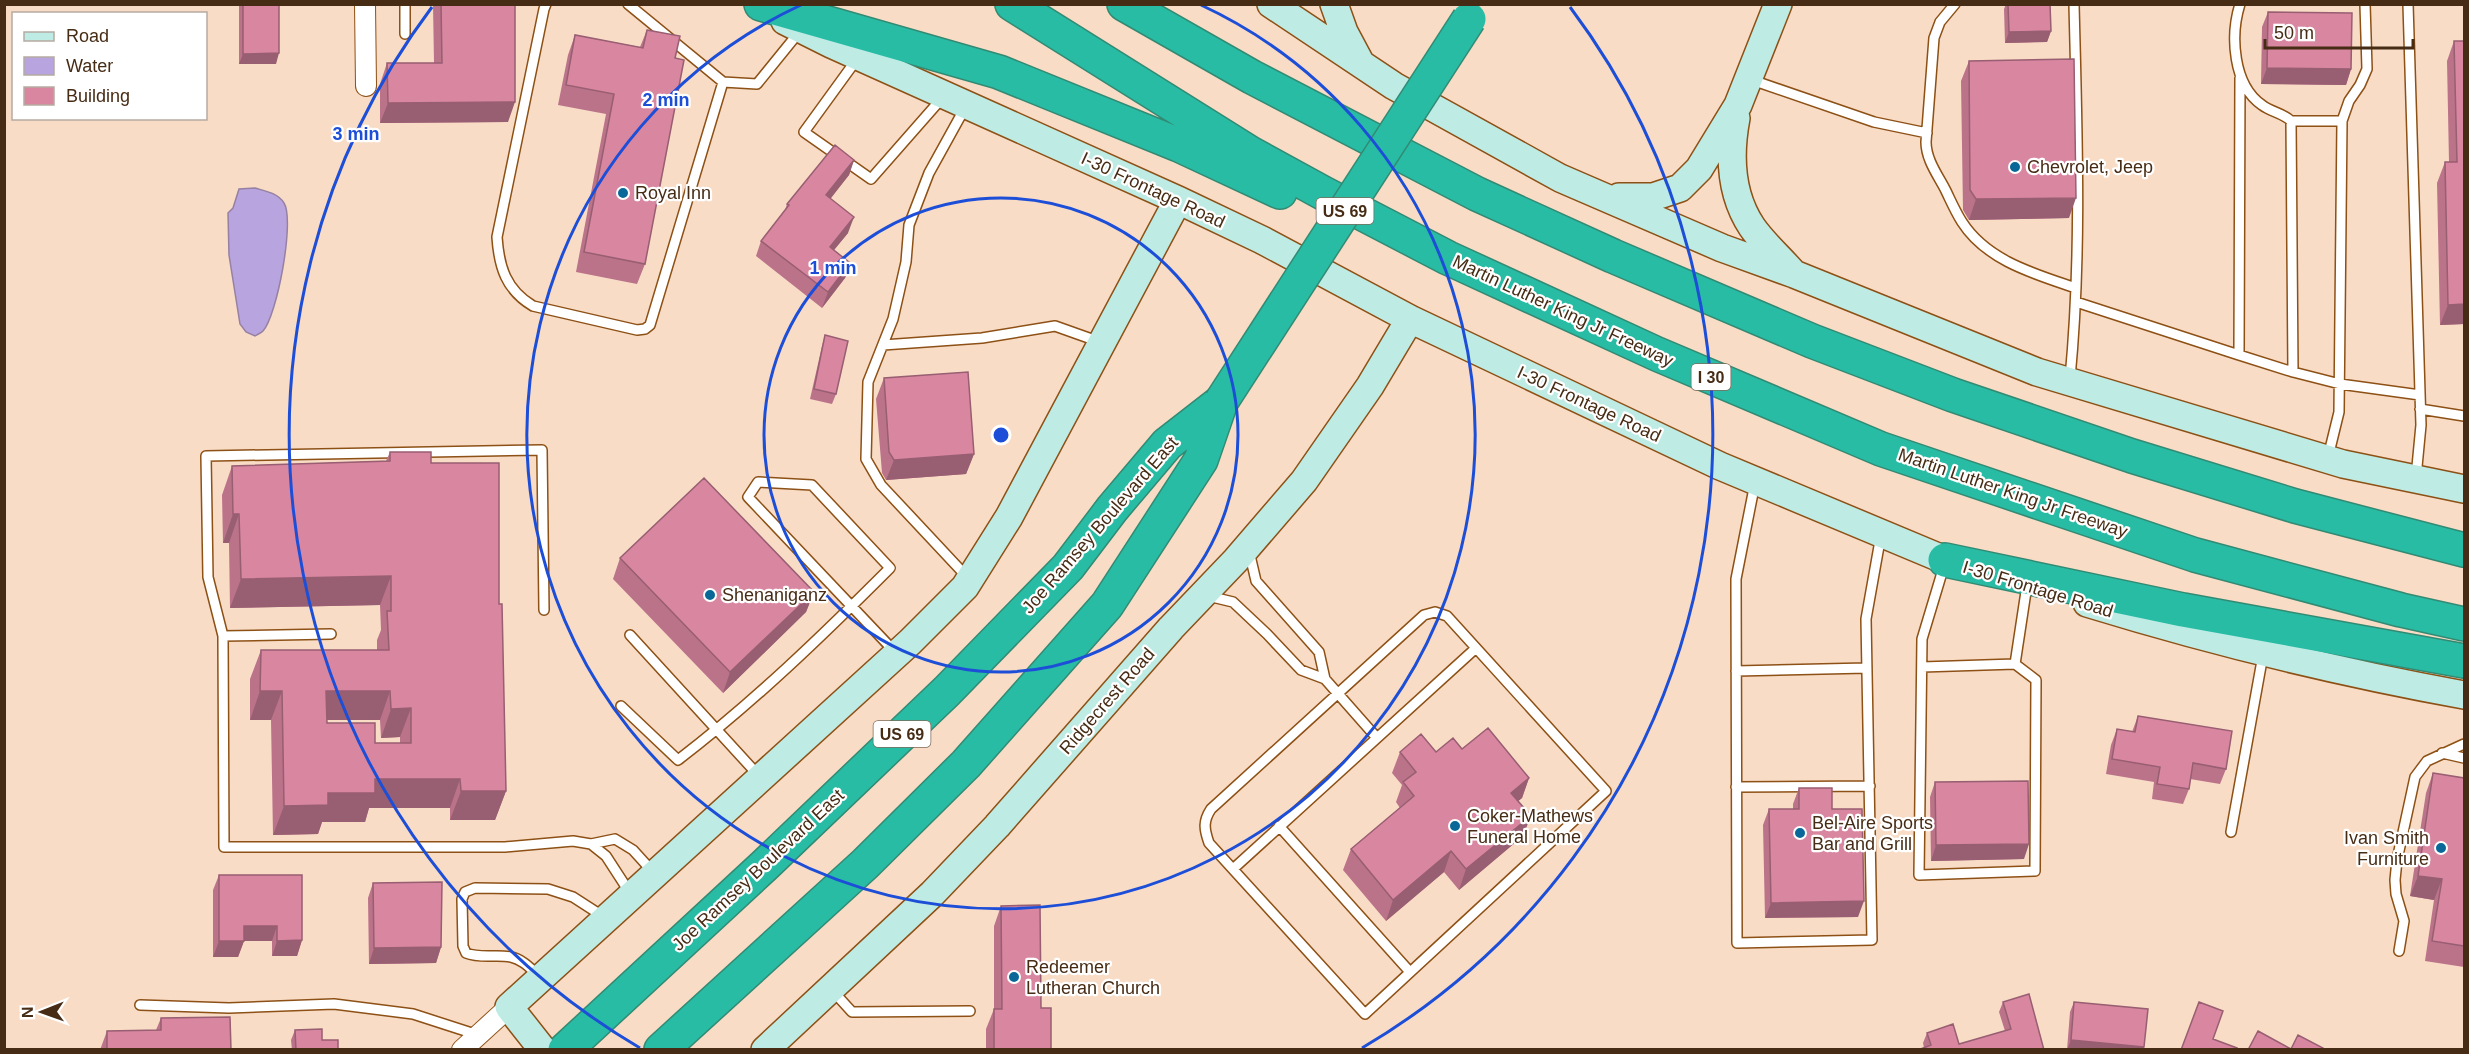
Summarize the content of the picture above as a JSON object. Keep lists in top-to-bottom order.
{
  "streets": {
    "highway": [
      "US 69",
      "Martin Luther King Jr Freeway",
      "I 30",
      "Joe Ramsey Boulevard East"
    ],
    "main road": ["I-30 Frontage Road", "Ridgecrest Road"]
  },
  "crossings": [
    ["I-30 Frontage Road", "Ridgecrest Road"],
    ["US 69", "Joe Ramsey Boulevard East"]
  ],
  "places": [
    "Chevrolet, Jeep",
    "Royal Inn",
    "Shenaniganz",
    "Coker-Mathews Funeral Home",
    "Bel-Aire Sports Bar and Grill",
    "Ivan Smith Furniture",
    "Redeemer Lutheran Church"
  ],
  "legend": ["Road", "Water", "Building"],
  "scale_bar": "50 m",
  "north": "left",
  "rings": ["2 min", "3 min", "1 min"]
}
